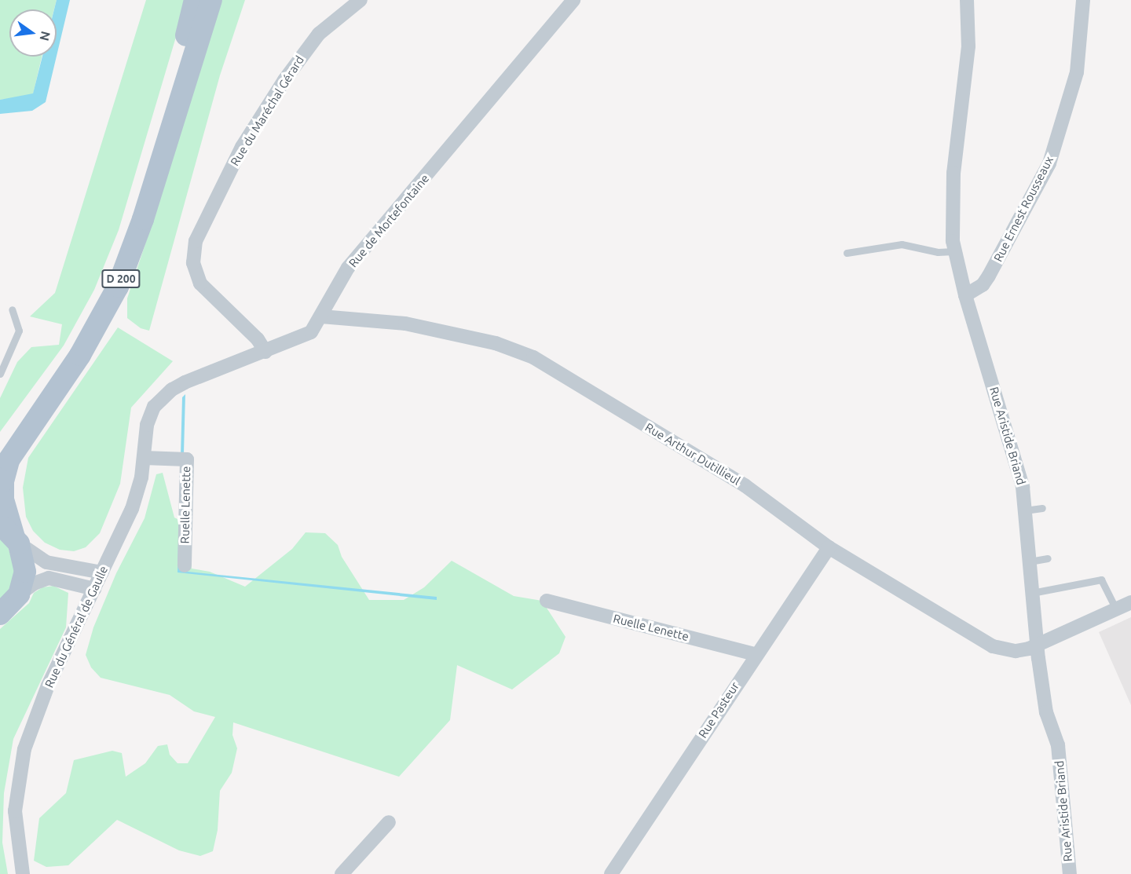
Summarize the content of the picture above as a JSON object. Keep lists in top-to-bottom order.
{
  "streets": {
    "main road": ["D 200"],
    "street": [
      "Rue du Maréchal Gérard",
      "Rue Ernest Rousseaux",
      "Rue de Mortefontaine",
      "Rue Aristide Briand",
      "Rue Arthur Dutillieul",
      "Ruelle Lenette",
      "Rue du Général de Gaulle",
      "Rue Pasteur"
    ]
  },
  "crossings": [
    ["Rue du Maréchal Gérard", "Rue de Mortefontaine"],
    ["Rue Ernest Rousseaux", "Rue Aristide Briand"],
    ["Rue de Mortefontaine", "Rue Arthur Dutillieul"],
    ["Rue de Mortefontaine", "Rue du Général de Gaulle"],
    ["Rue Aristide Briand", "Rue Arthur Dutillieul"],
    ["Rue Arthur Dutillieul", "Rue Pasteur"],
    ["Ruelle Lenette", "Rue du Général de Gaulle"],
    ["Ruelle Lenette", "Rue Pasteur"]
  ],
  "north": "right"
}
